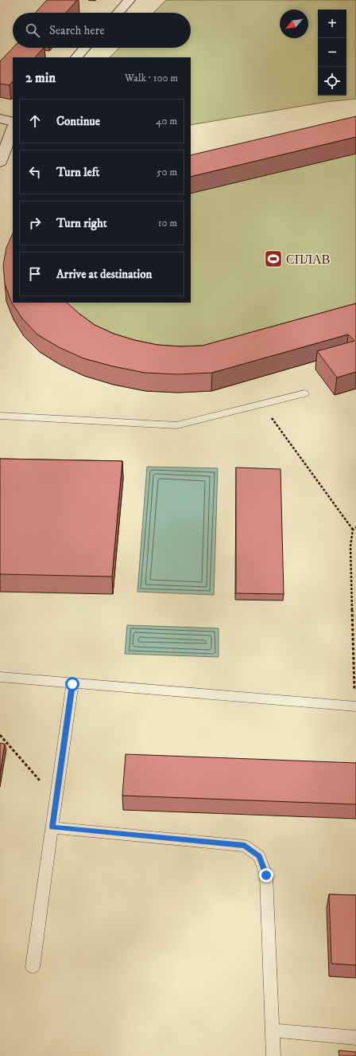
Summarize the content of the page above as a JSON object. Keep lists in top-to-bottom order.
{
  "places": {
    "sports": ["СПЛАВ"]
  },
  "north": "bottom left",
  "page": {
    "map_buttons": ["+", "−"],
    "search": "Search here",
    "heading": ["2 min", "Walk · 100 m"],
    "list": [
      ["Continue", "40 m"],
      ["Turn left", "50 m"],
      ["Turn right", "10 m"],
      "Arrive at destination"
    ]
  }
}
